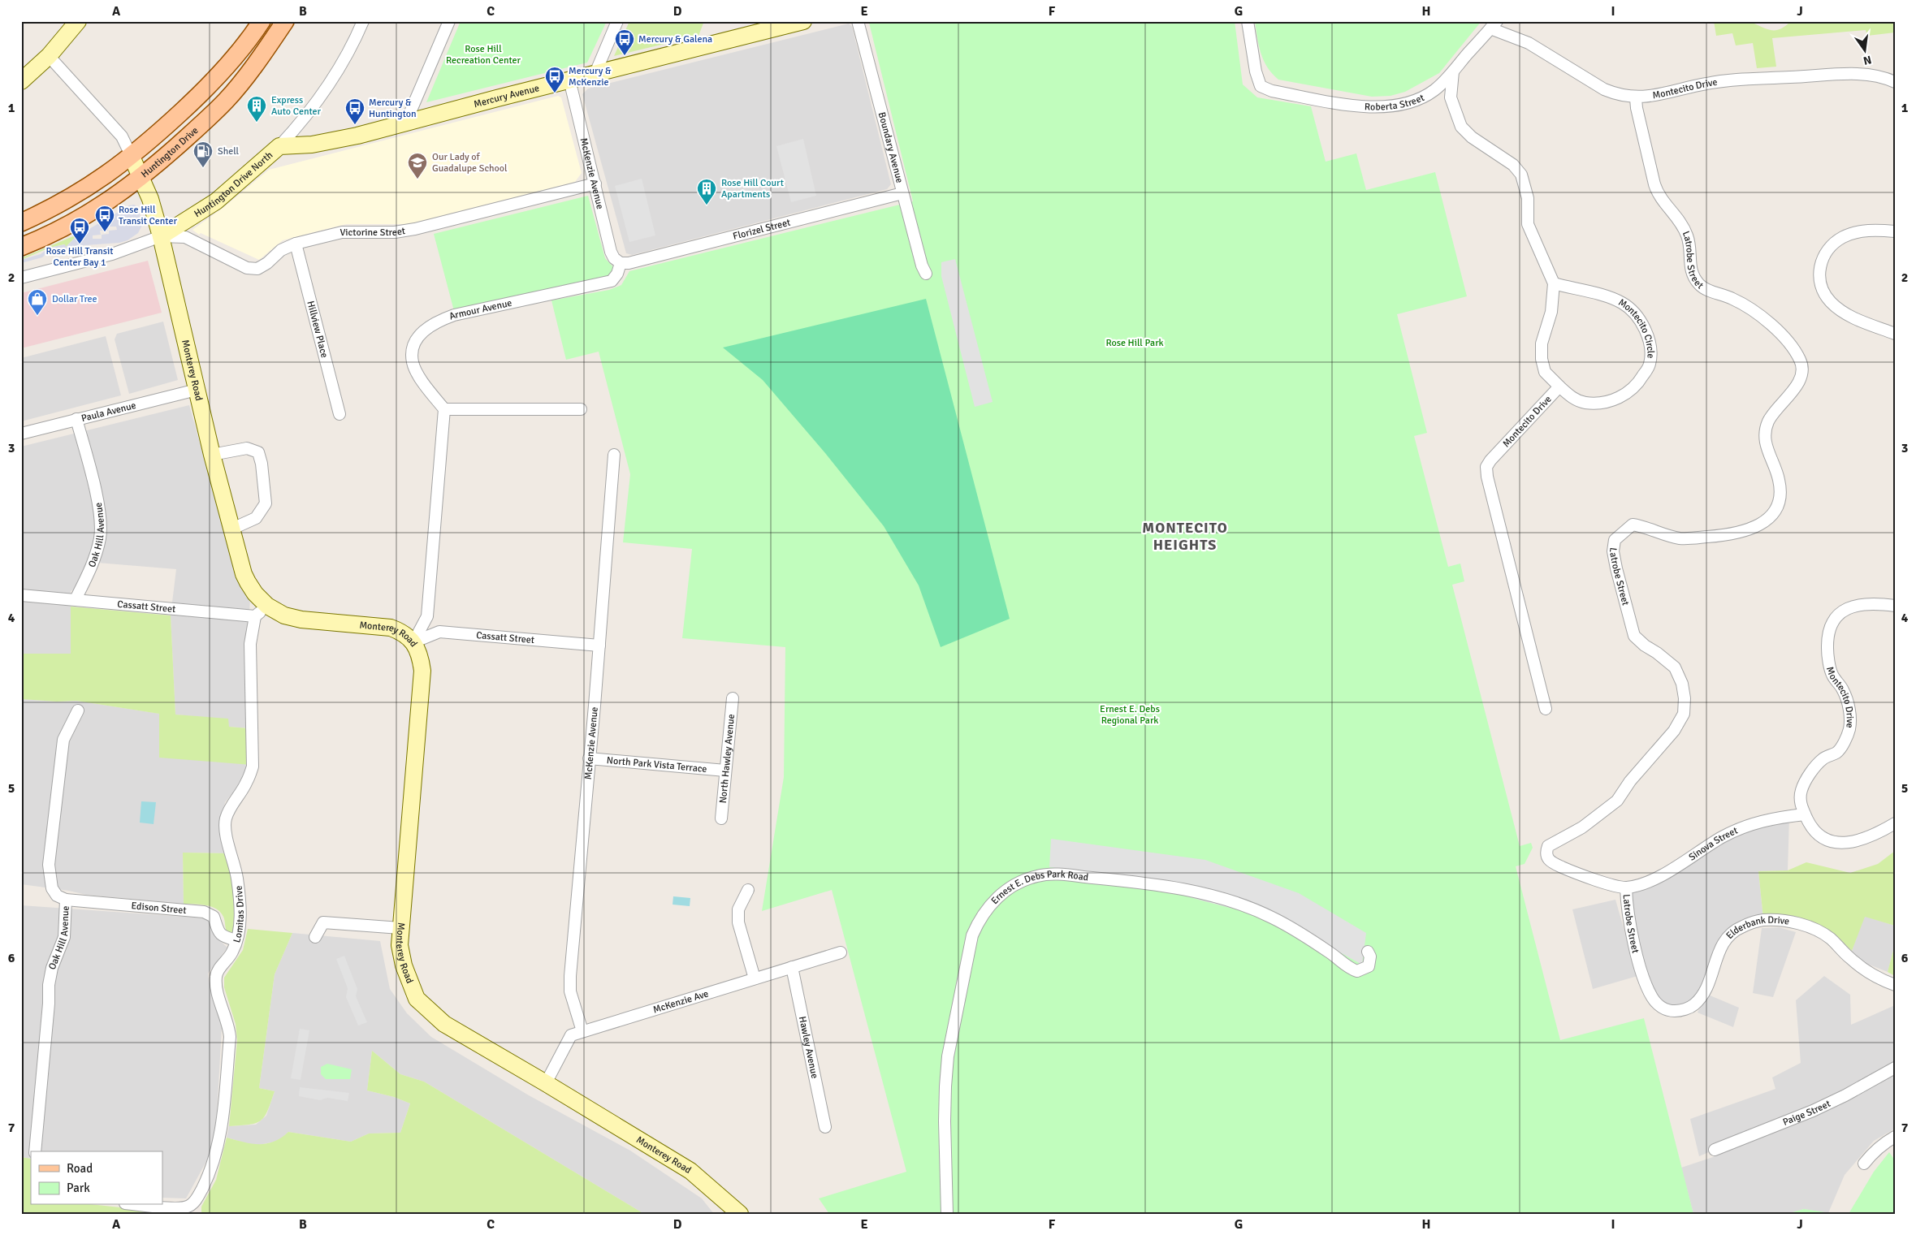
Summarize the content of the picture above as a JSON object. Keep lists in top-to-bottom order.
{
  "streets": {
    "main road": ["Huntington Drive"],
    "street": [
      "Montecito Drive",
      "Mercury Avenue",
      "Roberta Street",
      "Boundary Avenue",
      "McKenzie Avenue",
      "Huntington Drive North",
      "Florizel Street",
      "Victorine Street",
      "Latrobe Street",
      "Armour Avenue",
      "Hillview Place",
      "Montecito Circle",
      "Monterey Road",
      "Paula Avenue",
      "Oak Hill Avenue",
      "Cassatt Street",
      "North Hawley Avenue",
      "North Park Vista Terrace",
      "Sinova Street",
      "Ernest E. Debs Park Road",
      "Edison Street",
      "Lomitas Drive",
      "Elderbank Drive",
      "McKenzie Ave",
      "Hawley Avenue",
      "Paige Street"
    ]
  },
  "crossings": [
    ["Montecito Drive", "Roberta Street"],
    ["Montecito Drive", "Latrobe Street"],
    ["Montecito Drive", "Montecito Circle"],
    ["Montecito Drive", "Sinova Street"],
    ["Mercury Avenue", "McKenzie Avenue"],
    ["Mercury Avenue", "Huntington Drive North"],
    ["Boundary Avenue", "Florizel Street"],
    ["Huntington Drive", "Monterey Road"],
    ["McKenzie Avenue", "Florizel Street"],
    ["McKenzie Avenue", "Victorine Street"],
    ["McKenzie Avenue", "Armour Avenue"],
    ["McKenzie Avenue", "Cassatt Street"],
    ["McKenzie Avenue", "North Park Vista Terrace"],
    ["McKenzie Avenue", "McKenzie Ave"],
    ["Huntington Drive North", "Victorine Street"],
    ["Huntington Drive North", "Monterey Road"],
    ["Florizel Street", "Armour Avenue"],
    ["Victorine Street", "Hillview Place"],
    ["Victorine Street", "Monterey Road"],
    ["Latrobe Street", "Sinova Street"],
    ["Latrobe Street", "Elderbank Drive"],
    ["Monterey Road", "Paula Avenue"],
    ["Monterey Road", "Cassatt Street"],
    ["Monterey Road", "McKenzie Ave"],
    ["Paula Avenue", "Oak Hill Avenue"],
    ["Oak Hill Avenue", "Cassatt Street"],
    ["Oak Hill Avenue", "Edison Street"],
    ["Cassatt Street", "Lomitas Drive"],
    ["North Hawley Avenue", "North Park Vista Terrace"],
    ["Edison Street", "Lomitas Drive"],
    ["McKenzie Ave", "Hawley Avenue"]
  ],
  "districts": ["MONTECITO HEIGHTS"],
  "parks": ["Rose Hill Recreation Center", "Rose Hill Park", "Ernest E. Debs Regional Park"],
  "places": {
    "bus stop": [
      "Mercury & Galena",
      "Mercury & McKenzie",
      "Mercury & Huntington",
      "Rose Hill Transit Center",
      "Rose Hill Transit Center Bay 1"
    ],
    "building": ["Express Auto Center", "Rose Hill Court Apartments"],
    "fuel station": ["Shell"],
    "school or university": ["Our Lady of Guadalupe School"],
    "shop": ["Dollar Tree"]
  },
  "legend": ["Road", "Park"],
  "north": "bottom",
  "grid": {
    "columns": [
      "A",
      "B",
      "C",
      "D",
      "E",
      "F",
      "G",
      "H",
      "I",
      "J"
    ],
    "rows": [
      "1",
      "2",
      "3",
      "4",
      "5",
      "6",
      "7"
    ]
  }
}
